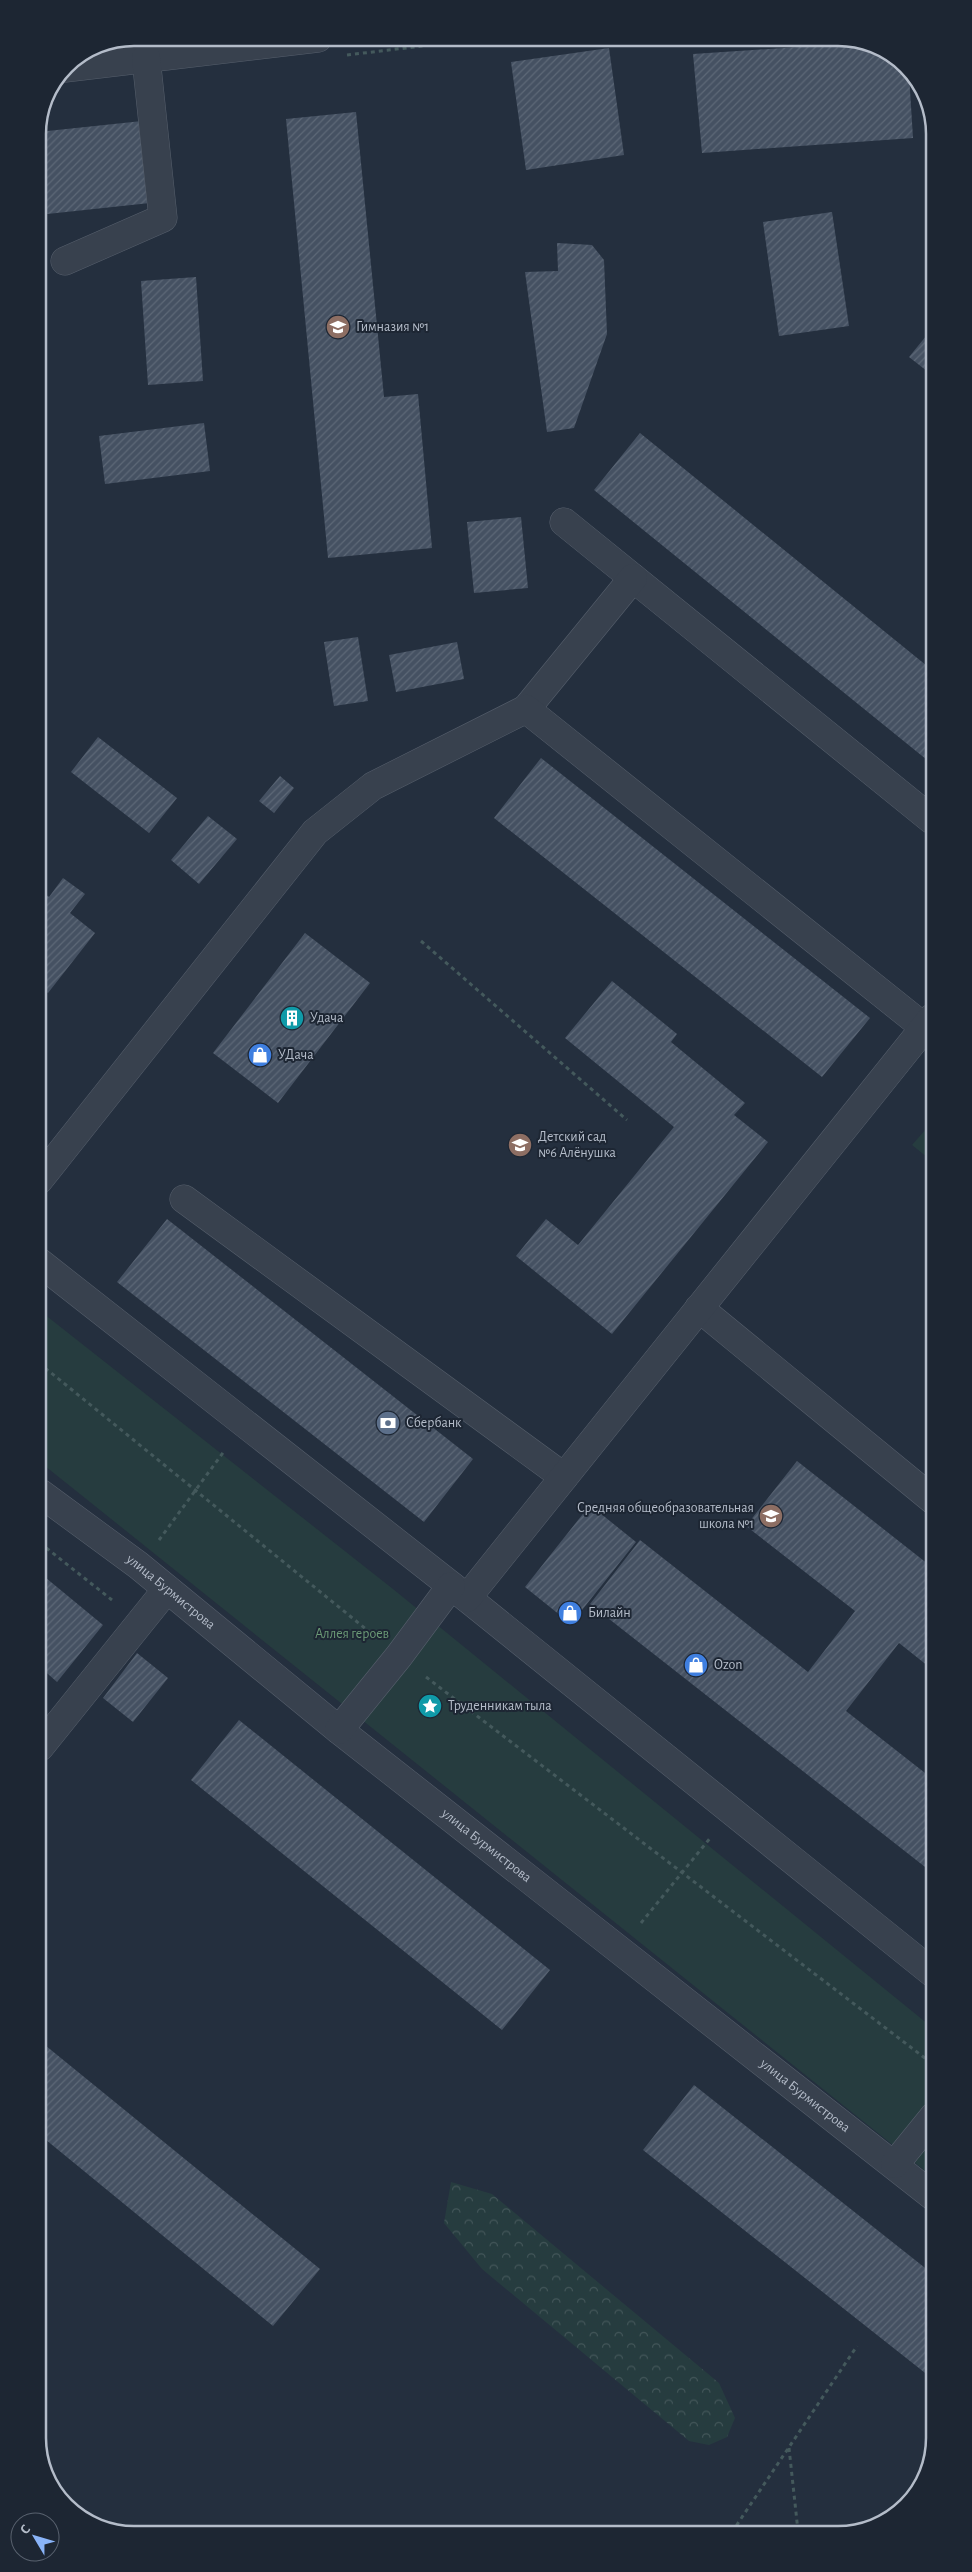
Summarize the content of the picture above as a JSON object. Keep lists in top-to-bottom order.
{
  "streets": {
    "street": ["улица Бурмистрова"]
  },
  "parks": ["Аллея героев"],
  "places": {
    "school or university": ["Гимназия №1", "Детский сад №6 Алёнушка", "Средняя общеобразовательная школа №1"],
    "building": ["Удача"],
    "shop": ["УДача", "Билайн", "Ozon"],
    "bank": ["Сбербанк"],
    "place": ["Труденникам тыла"]
  },
  "north": "top left"
}
